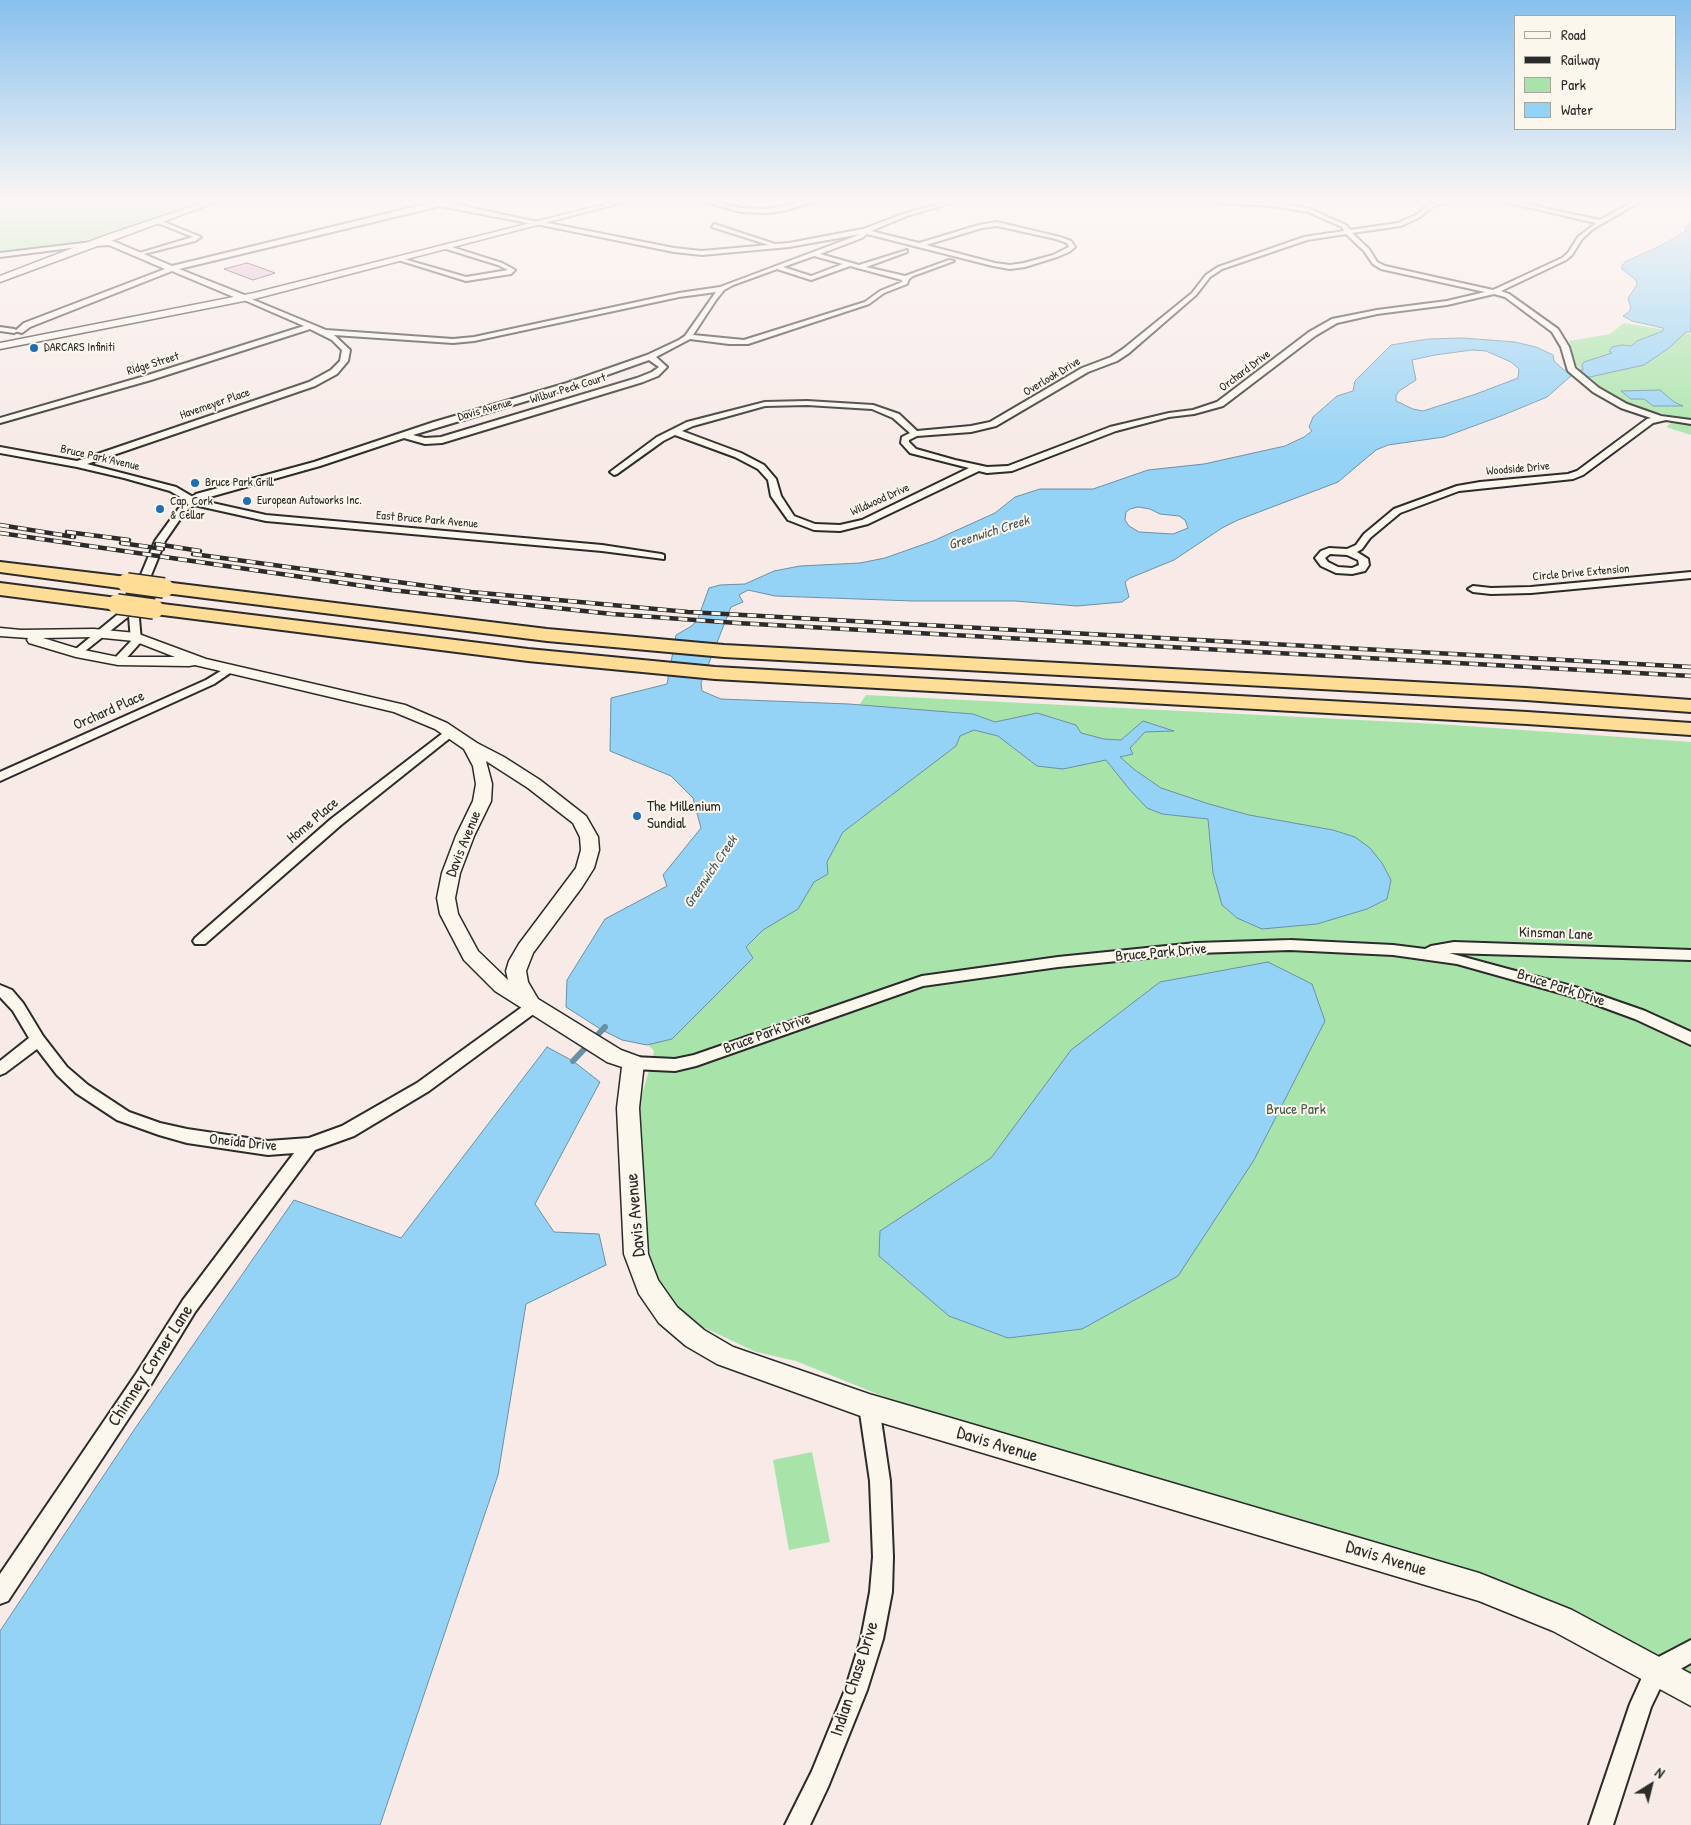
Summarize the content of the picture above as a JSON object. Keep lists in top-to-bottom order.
{
  "streets": {
    "main road": ["Davis Avenue"],
    "street": [
      "Ridge Street",
      "Orchard Drive",
      "Overlook Drive",
      "Wilbur Peck Court",
      "Havemeyer Place",
      "Bruce Park Avenue",
      "Woodside Drive",
      "Wildwood Drive",
      "East Bruce Park Avenue",
      "Circle Drive Extension",
      "Orchard Place",
      "Home Place",
      "Kinsman Lane",
      "Bruce Park Drive",
      "Oneida Drive",
      "Chimney Corner Lane",
      "Indian Chase Drive"
    ]
  },
  "crossings": [
    ["Orchard Drive", "Wildwood Drive"],
    ["Wilbur Peck Court", "Davis Avenue"],
    ["Havemeyer Place", "Bruce Park Avenue"],
    ["Davis Avenue", "Bruce Park Avenue"],
    ["Davis Avenue", "East Bruce Park Avenue"],
    ["Davis Avenue", "Orchard Place"],
    ["Davis Avenue", "Home Place"],
    ["Davis Avenue", "Bruce Park Drive"],
    ["Davis Avenue", "Oneida Drive"],
    ["Davis Avenue", "Indian Chase Drive"],
    ["Bruce Park Avenue", "East Bruce Park Avenue"],
    ["Kinsman Lane", "Bruce Park Drive"],
    ["Oneida Drive", "Chimney Corner Lane"]
  ],
  "water": ["Greenwich Creek"],
  "parks": ["Bruce Park"],
  "places": [
    "DARCARS Infiniti",
    "Bruce Park Grill",
    "European Autoworks Inc.",
    "Cap, Cork & Cellar",
    "The Millenium Sundial"
  ],
  "legend": [
    "Road",
    "Railway",
    "Park",
    "Water"
  ],
  "north": "top right"
}
